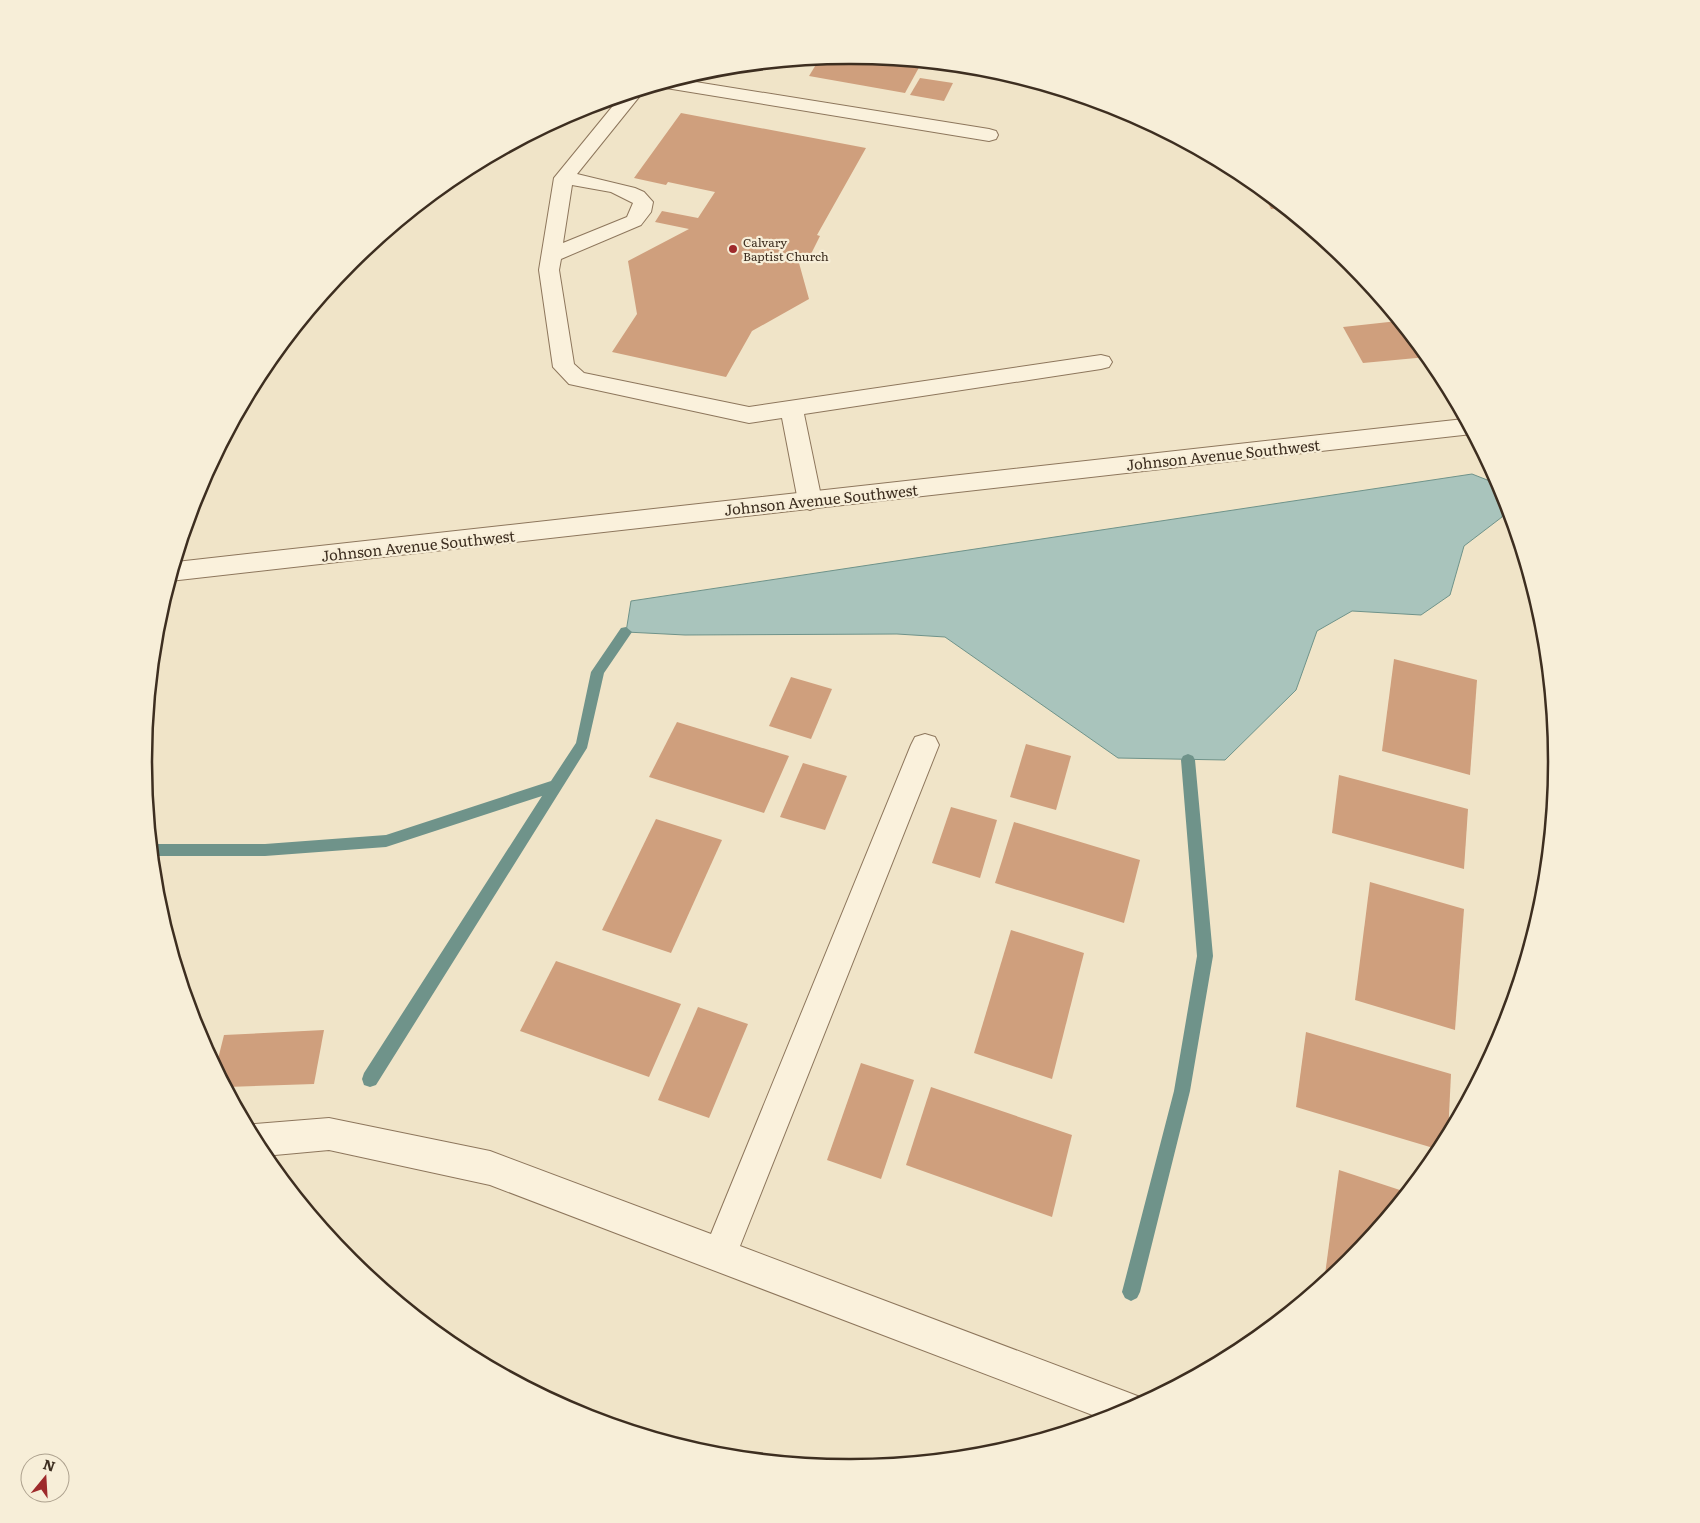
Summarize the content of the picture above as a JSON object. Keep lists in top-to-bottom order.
{
  "streets": {
    "street": ["Johnson Avenue Southwest"]
  },
  "places": ["Calvary Baptist Church"],
  "north": "top"
}
